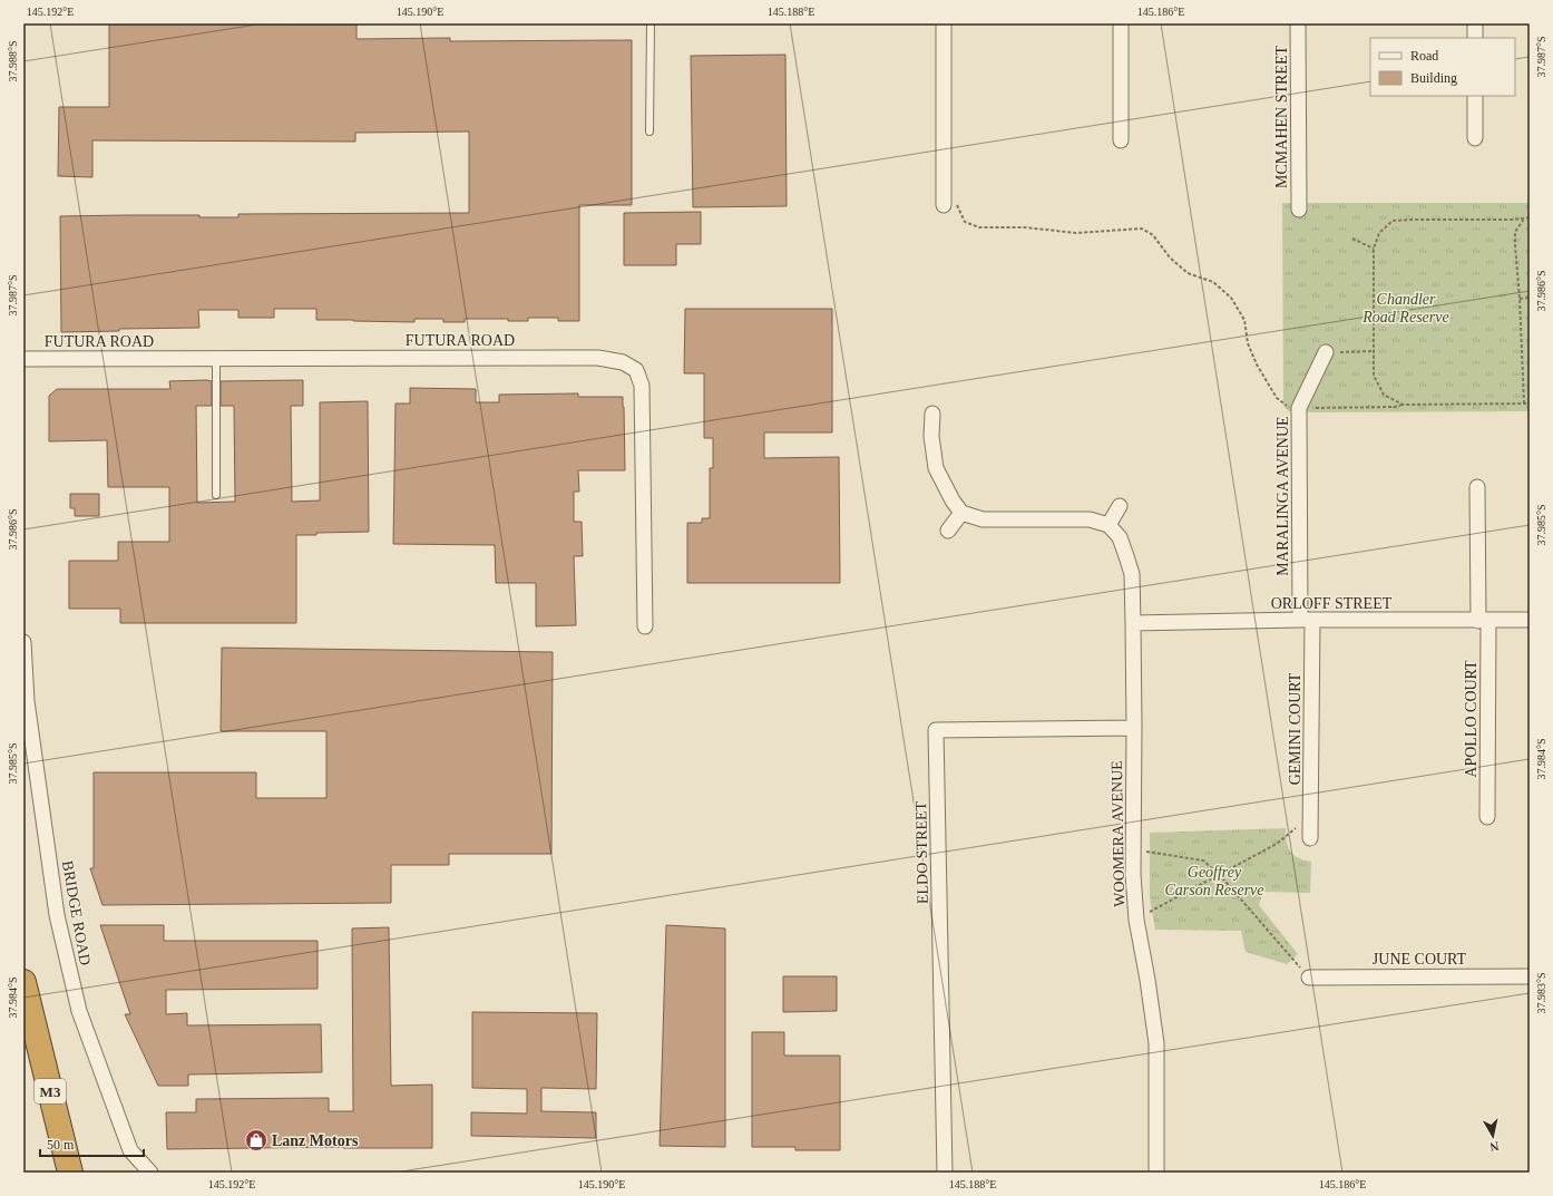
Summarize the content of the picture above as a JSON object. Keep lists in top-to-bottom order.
{
  "streets": {
    "highway": ["M3"],
    "street": [
      "MCMAHEN STREET",
      "FUTURA ROAD",
      "MARALINGA AVENUE",
      "ORLOFF STREET",
      "APOLLO COURT",
      "GEMINI COURT",
      "WOOMERA AVENUE",
      "ELDO STREET",
      "BRIDGE ROAD",
      "JUNE COURT"
    ]
  },
  "crossings": [
    ["MARALINGA AVENUE", "ORLOFF STREET"],
    ["MARALINGA AVENUE", "GEMINI COURT"],
    ["ORLOFF STREET", "APOLLO COURT"],
    ["ORLOFF STREET", "GEMINI COURT"],
    ["ORLOFF STREET", "WOOMERA AVENUE"],
    ["WOOMERA AVENUE", "ELDO STREET"]
  ],
  "parks": ["Chandler Road Reserve", "Geoffrey Carson Reserve"],
  "places": {
    "shop": ["Lanz Motors"]
  },
  "legend": ["Road", "Building"],
  "scale_bar": "50 m",
  "north": "bottom",
  "coordinates": [
    "145.192°E",
    "145.190°E",
    "145.188°E",
    "145.186°E",
    "37.987°S",
    "37.988°S",
    "37.986°S",
    "37.985°S",
    "37.984°S",
    "37.983°S"
  ]
}
